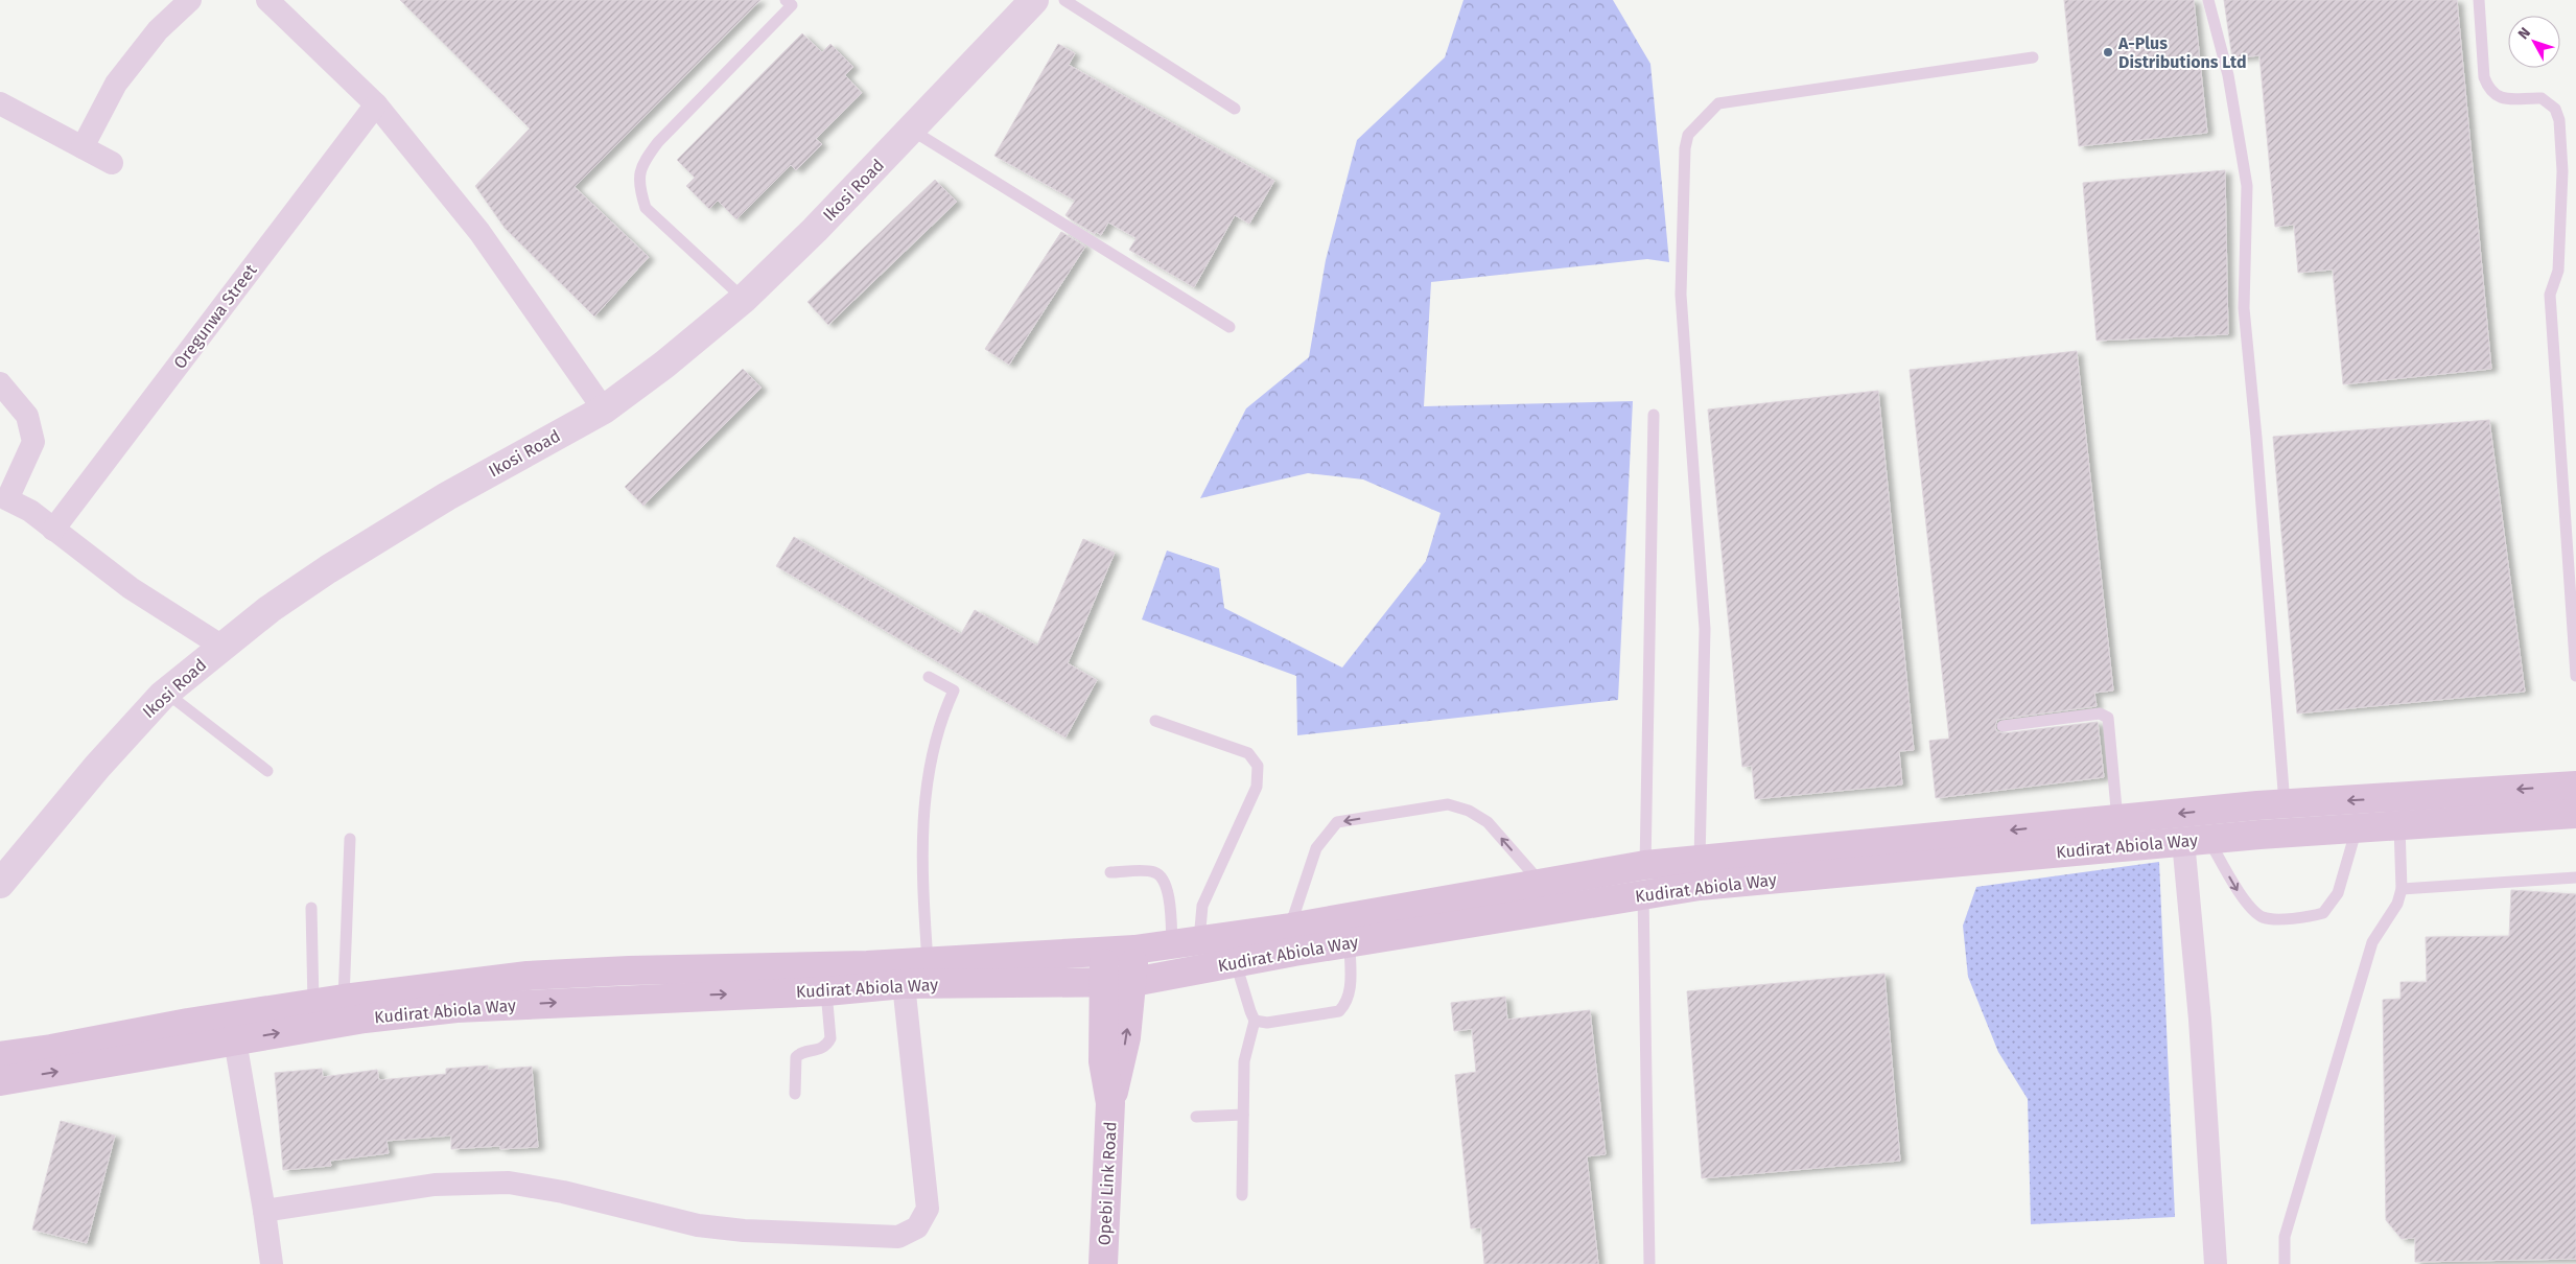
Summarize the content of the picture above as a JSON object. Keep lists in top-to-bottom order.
{
  "streets": {
    "main road": ["Kudirat Abiola Way", "Opebi Link Road"],
    "street": ["Ikosi Road", "Oregunwa Street"]
  },
  "crossings": [
    ["Kudirat Abiola Way", "Opebi Link Road"]
  ],
  "places": ["A-Plus Distributions Ltd"],
  "north": "top left"
}
